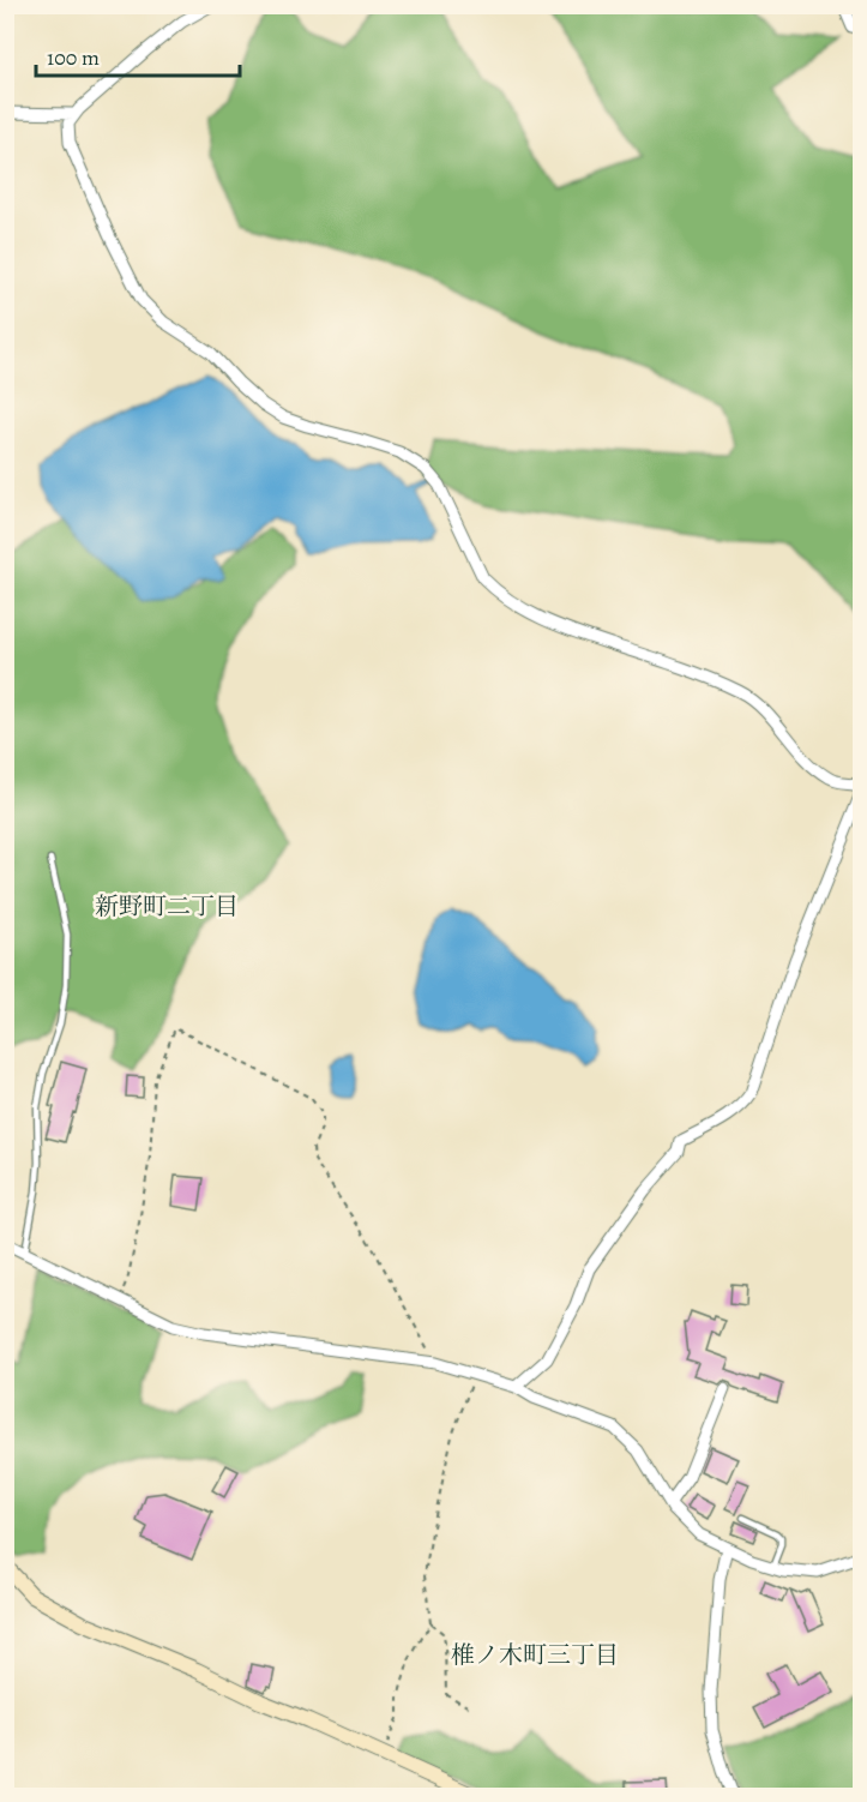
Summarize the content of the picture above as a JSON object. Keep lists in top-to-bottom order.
{
  "districts": ["新野町二丁目", "椎ノ木町三丁目"],
  "scale_bar": "100 m"
}
